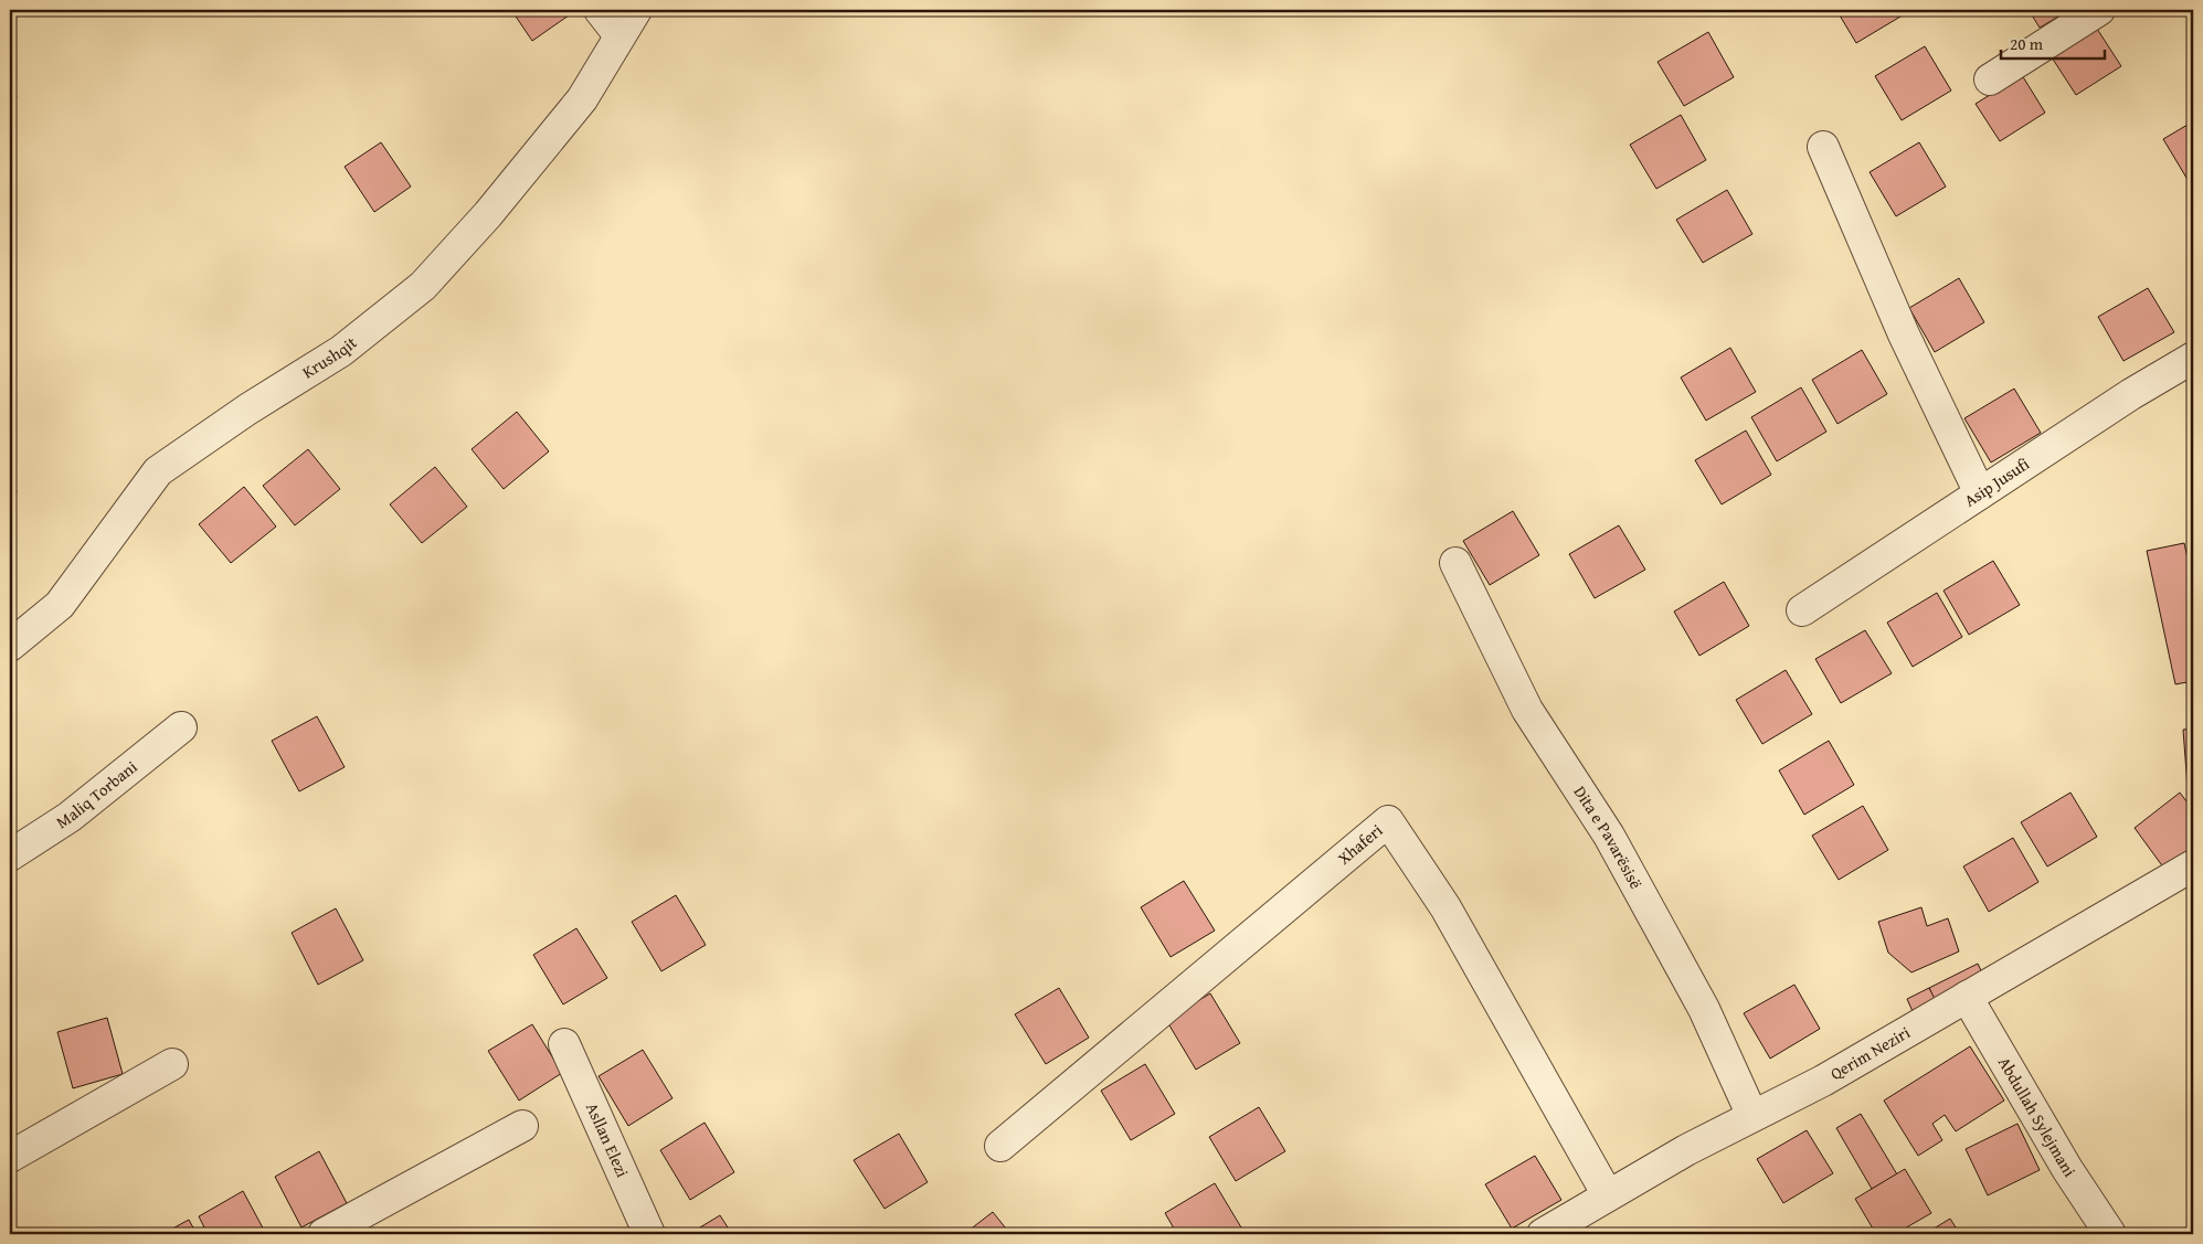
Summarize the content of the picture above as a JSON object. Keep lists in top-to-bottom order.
{
  "streets": {
    "street": [
      "Krushqit",
      "Asip Jusufi",
      "Maliq Torbani",
      "Dita e Pavarësisë",
      "Xhaferi",
      "Qerim Neziri",
      "Abdullah Sylejmani",
      "Asllan Elezi"
    ]
  },
  "crossings": [
    ["Dita e Pavarësisë", "Qerim Neziri"],
    ["Xhaferi", "Qerim Neziri"],
    ["Qerim Neziri", "Abdullah Sylejmani"]
  ],
  "scale_bar": "20 m"
}
